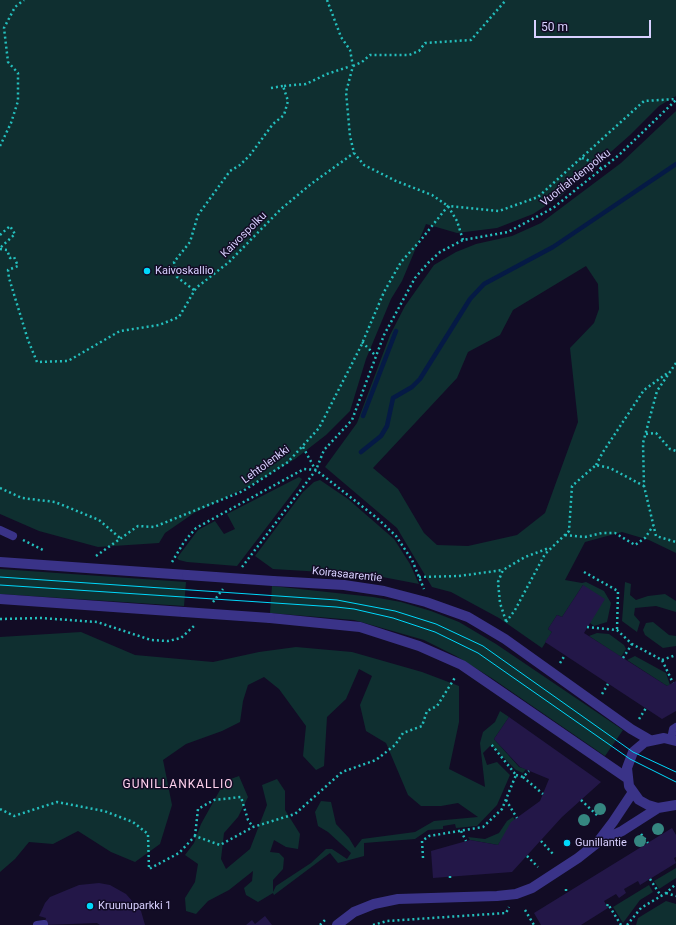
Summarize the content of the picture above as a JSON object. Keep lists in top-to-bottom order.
{
  "streets": {
    "street": ["Koirasaarentie"],
    "path": ["Vuorilahdenpolku", "Kaivospolku", "Lehtolenkki"]
  },
  "districts": ["GUNILLANKALLIO"],
  "places": ["Kaivoskallio", "Gunillantie", "Kruunuparkki 1"],
  "scale_bar": "50 m"
}
